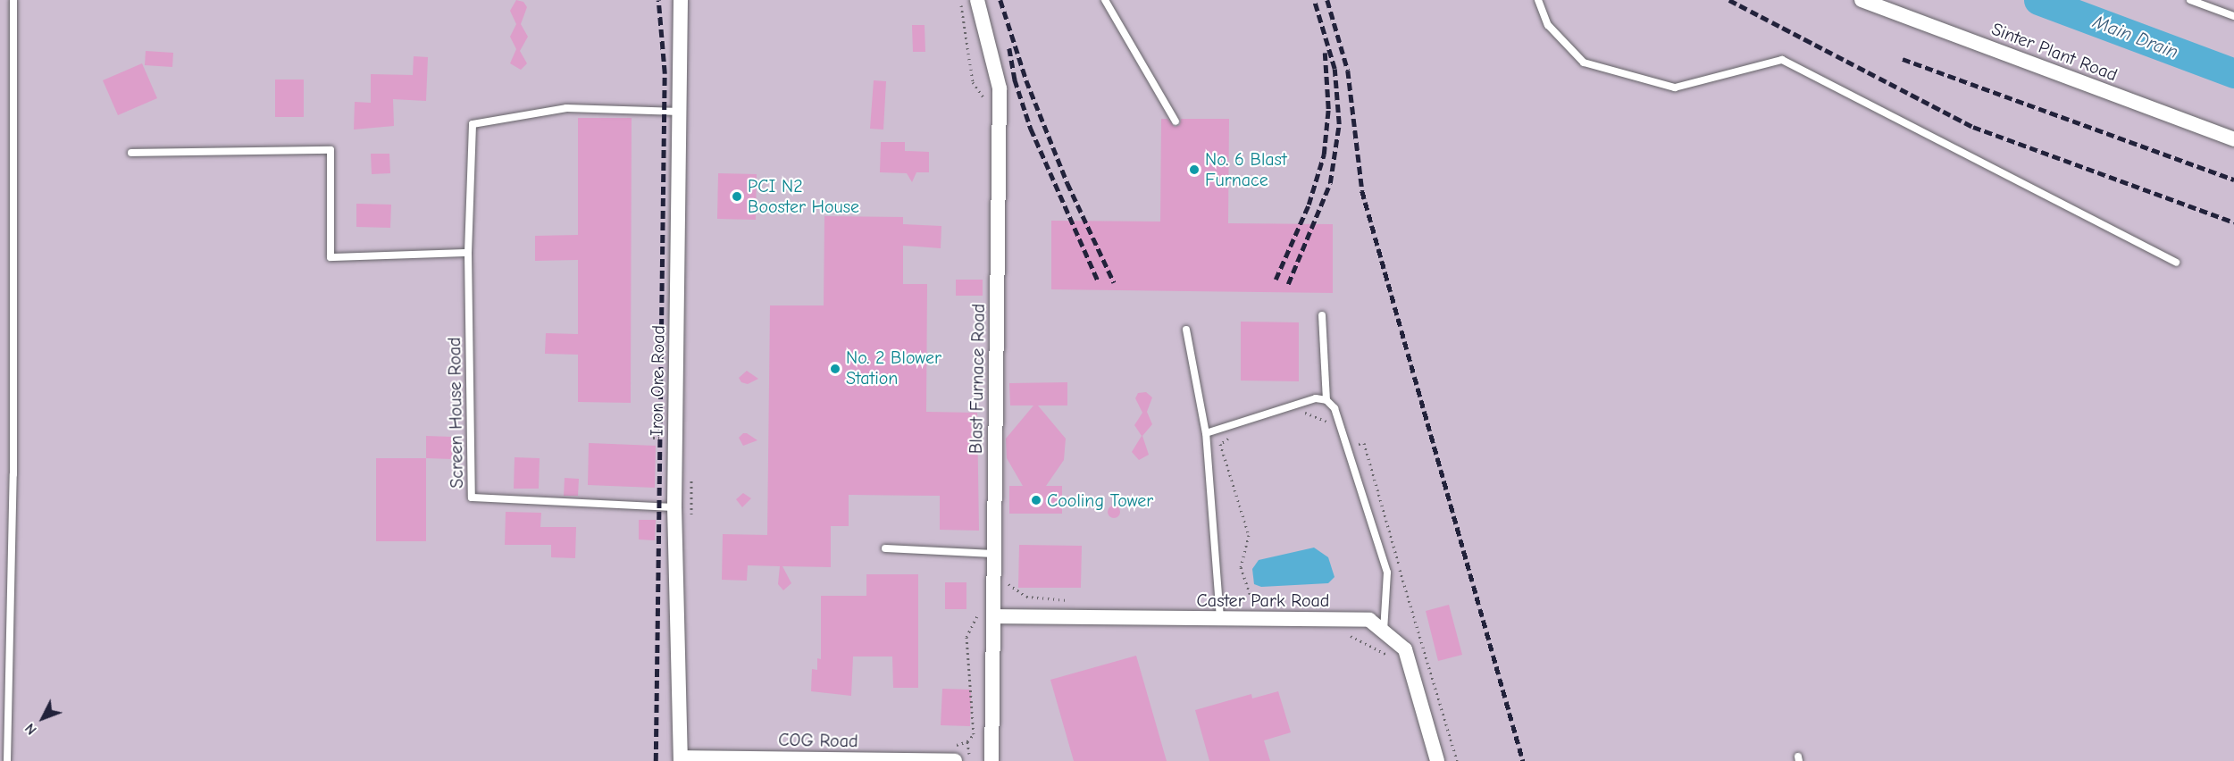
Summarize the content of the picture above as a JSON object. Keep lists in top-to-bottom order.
{
  "streets": {
    "street": [
      "Sinter Plant Road",
      "Blast Furnace Road",
      "Iron Ore Road",
      "Caster Park Road",
      "COG Road"
    ],
    "lane": ["Screen House Road"]
  },
  "crossings": [
    ["Blast Furnace Road", "Caster Park Road"],
    ["Iron Ore Road", "Screen House Road"],
    ["Iron Ore Road", "COG Road"]
  ],
  "water": ["Main Drain"],
  "places": [
    "No. 6 Blast Furnace",
    "PCI N2 Booster House",
    "No. 2 Blower Station",
    "Cooling Tower"
  ],
  "north": "bottom left"
}
